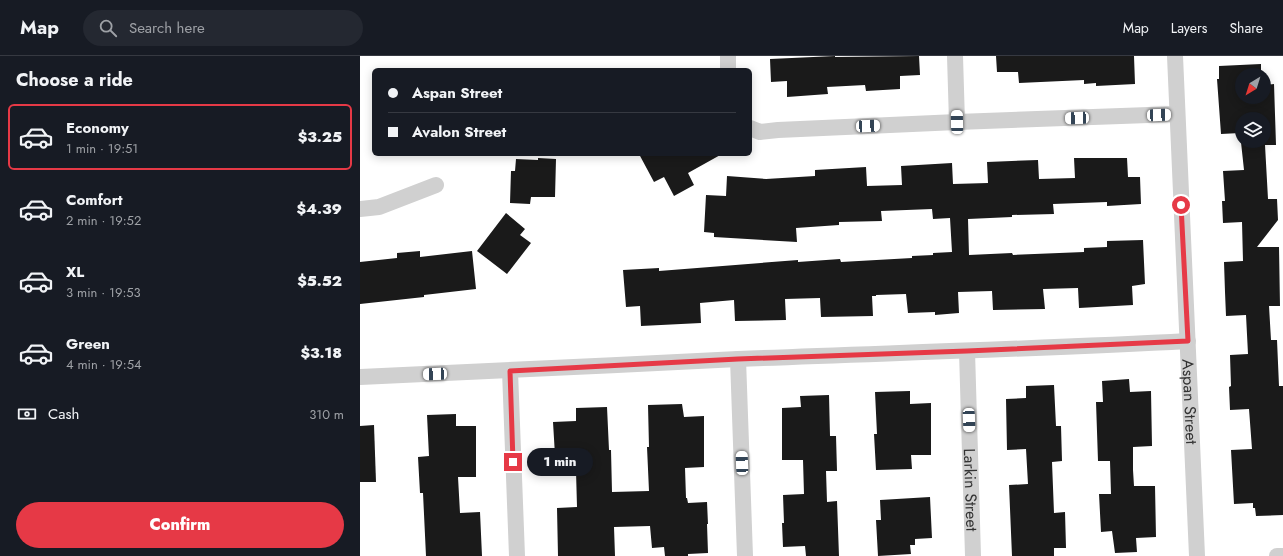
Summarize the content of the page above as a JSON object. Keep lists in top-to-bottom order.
{
  "streets": {
    "street": ["Aspan Street", "Larkin Street"]
  },
  "north": "bottom left",
  "page": {
    "header": "Map",
    "search": "Search here",
    "nav": ["Map", "Layers", "Share"],
    "heading": "Choose a ride",
    "banner": ["Aspan Street", "Avalon Street"],
    "list": [
      {
        "name": "Economy",
        "note": "1 min · 19:51",
        "value": "$3.25"
      },
      {
        "name": "Comfort",
        "note": "2 min · 19:52",
        "value": "$4.39"
      },
      {
        "name": "XL",
        "note": "3 min · 19:53",
        "value": "$5.52"
      },
      {
        "name": "Green",
        "note": "4 min · 19:54",
        "value": "$3.18"
      }
    ],
    "pay": ["Cash", "310 m"],
    "bubble": "1 min",
    "buttons": "Confirm"
  }
}
